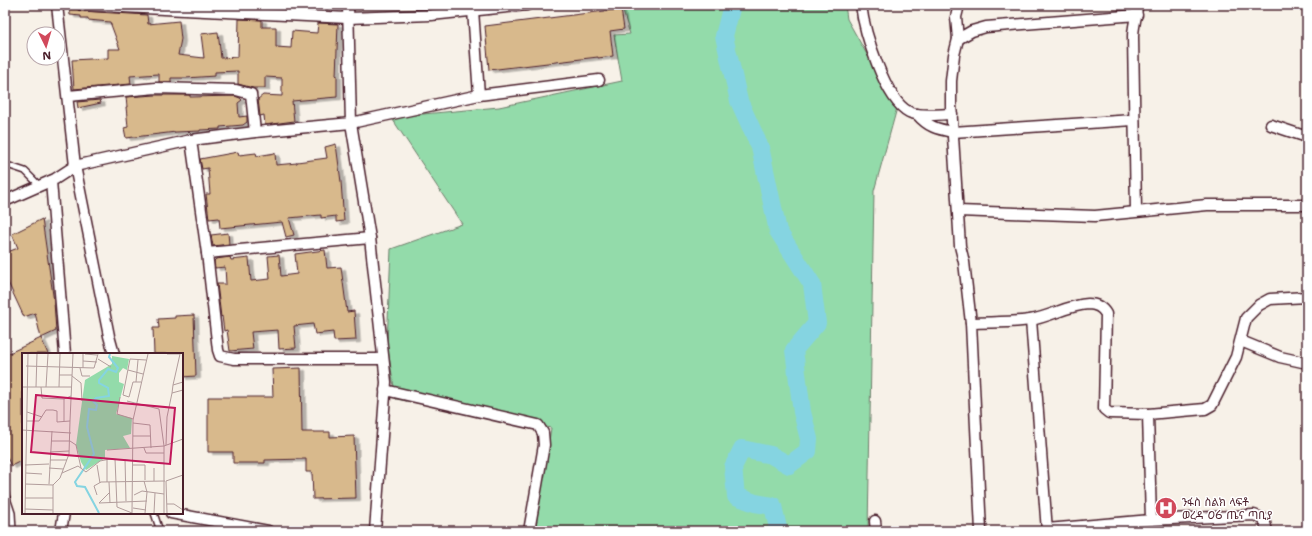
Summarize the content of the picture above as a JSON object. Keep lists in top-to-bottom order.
{
  "places": {
    "hospital": ["ንፋስ ስልክ ላፍቶ ወረዳ 06 ጤና ጣቢያ"]
  },
  "north": "bottom"
}
